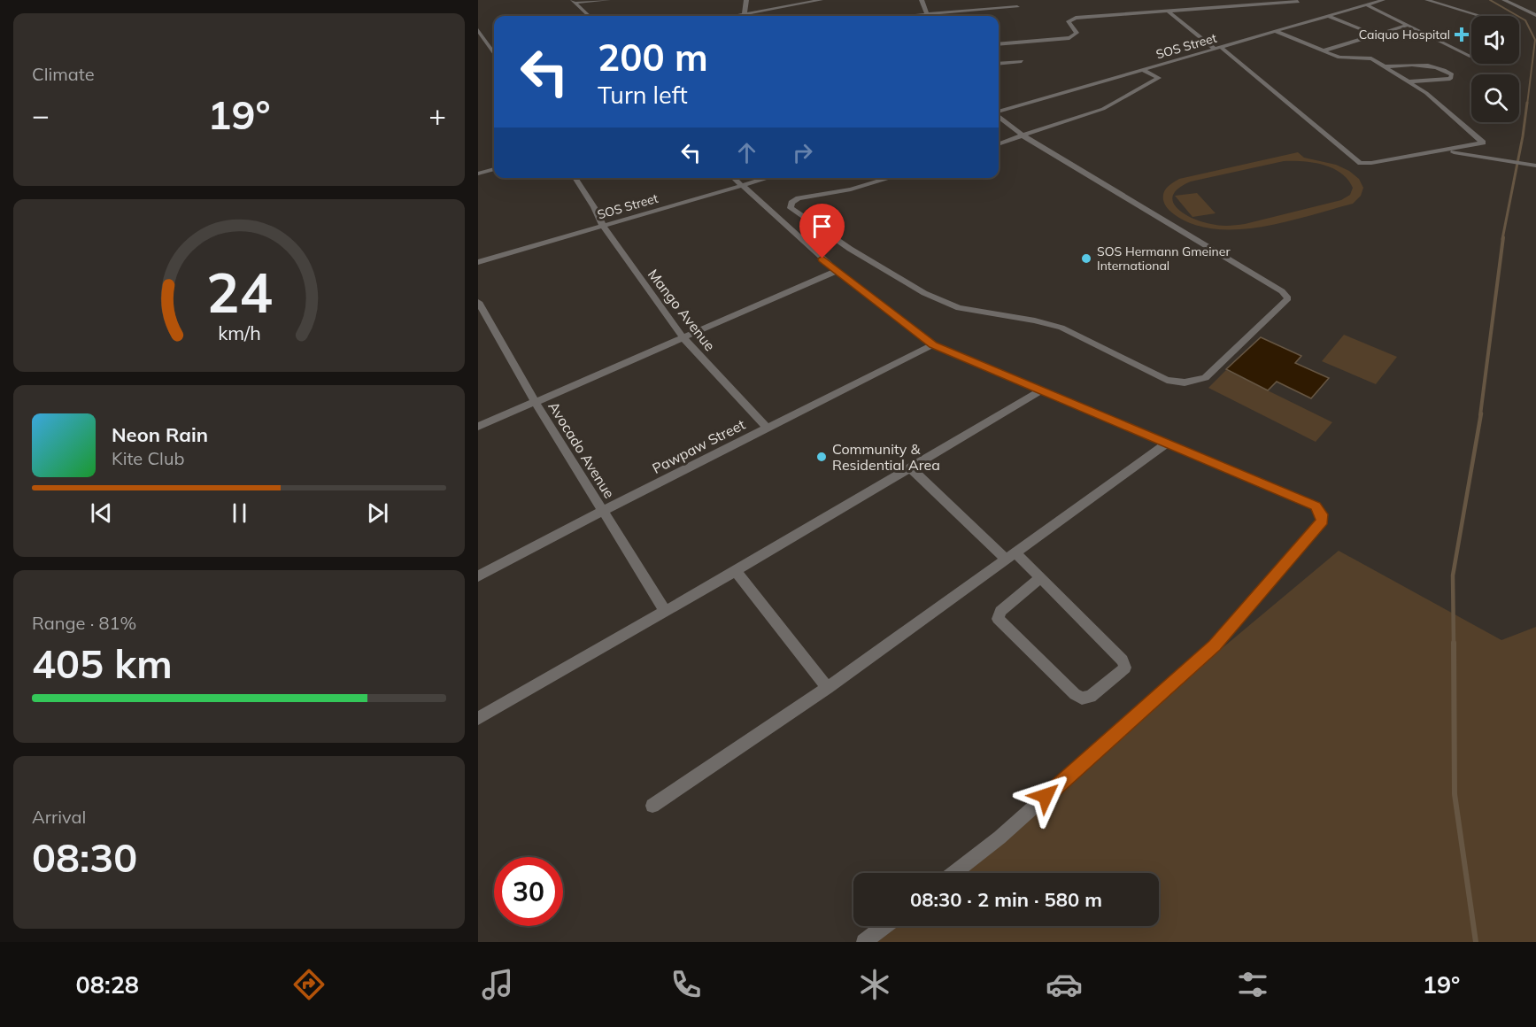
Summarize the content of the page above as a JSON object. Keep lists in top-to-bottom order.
{
  "streets": {
    "street": [
      "SOS Street",
      "Mango Avenue",
      "Pawpaw Street",
      "Avocado Avenue"
    ]
  },
  "crossings": [
    ["SOS Street", "Mango Avenue"],
    ["Mango Avenue", "Pawpaw Street"],
    ["Pawpaw Street", "Avocado Avenue"]
  ],
  "places": {
    "health": ["Caiquo Hospital"],
    "other": ["SOS Hermann Gmeiner International", "Community & Residential Area"]
  },
  "page": {
    "tile": [
      "Climate",
      ["Range · 81%", "405 km"],
      ["Arrival", "08:30"]
    ],
    "turn": ["200 m", "Turn left"],
    "heat": ["−", "19°", "+"],
    "song": ["Neon Rain", "Kite Club"],
    "limit": "30",
    "trip": "08:30 · 2 min · 580 m",
    "tabs": ["08:28", "19°"],
    "gauge": ["24", "km/h"]
  }
}
